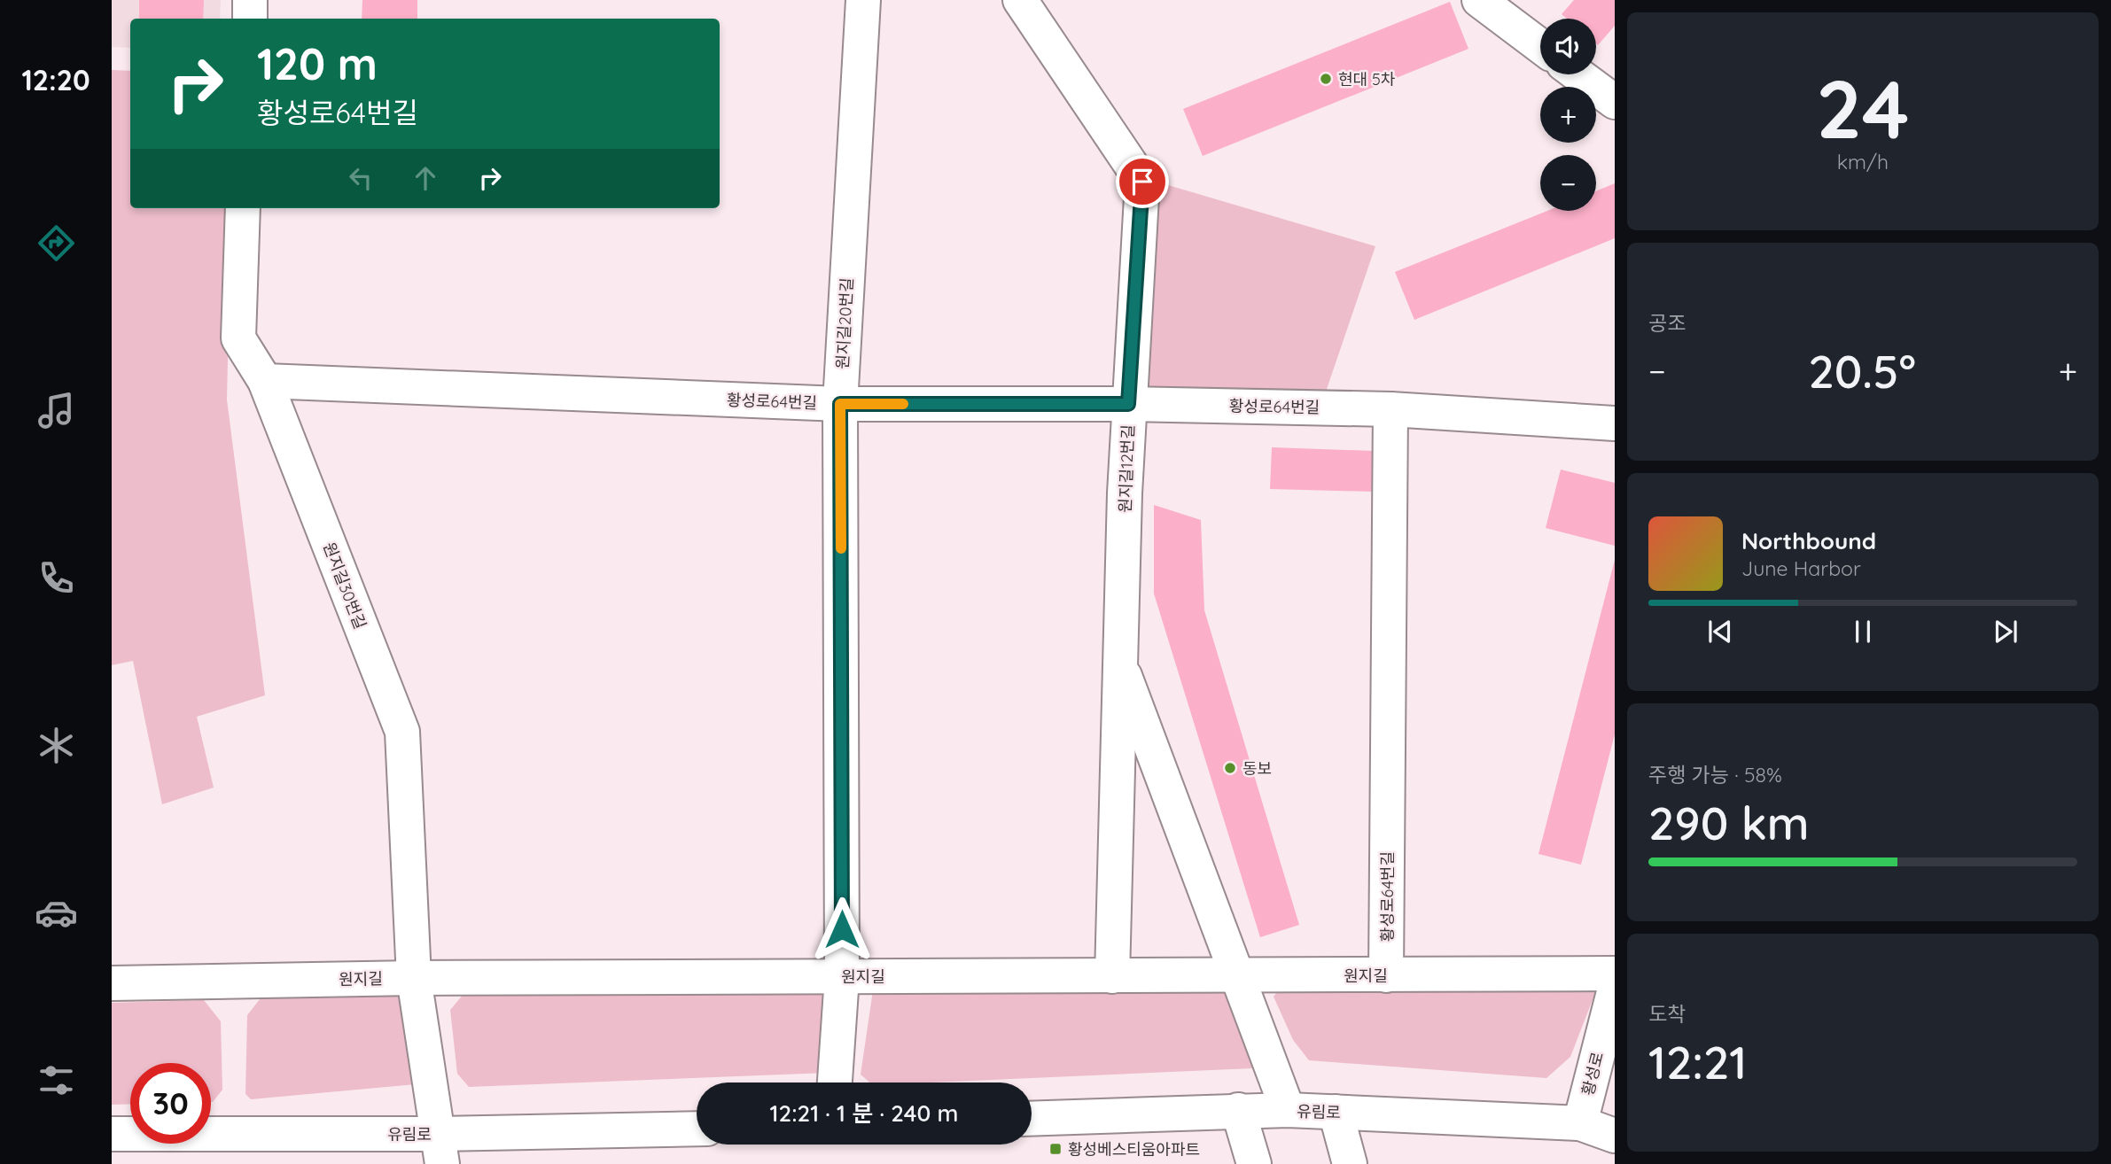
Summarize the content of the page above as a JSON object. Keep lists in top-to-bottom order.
{
  "streets": {
    "street": [
      "원지길20번길",
      "황성로64번길",
      "원지길12번길",
      "원지길30번길",
      "원지길",
      "황성로",
      "유림로"
    ]
  },
  "crossings": [
    ["원지길20번길", "황성로64번길"],
    ["원지길20번길", "원지길"],
    ["황성로64번길", "원지길12번길"],
    ["황성로64번길", "원지길30번길"],
    ["황성로64번길", "원지길"],
    ["원지길12번길", "원지길"],
    ["원지길30번길", "원지길"],
    ["원지길30번길", "유림로"],
    ["황성로", "유림로"]
  ],
  "places": {
    "other": ["현대 5차", "동보"],
    "transit": ["황성베스티움아파트"]
  },
  "page": {
    "tabs": "12:20",
    "tile": [
      ["24", "km/h"],
      "공조",
      ["주행 가능 · 58%", "290 km"],
      ["도착", "12:21"]
    ],
    "map_buttons": ["+", "−"],
    "turn": ["120 m", "황성로64번길"],
    "heat": ["−", "20.5°", "+"],
    "song": ["Northbound", "June Harbor"],
    "limit": "30",
    "trip": "12:21 · 1 분 · 240 m"
  }
}
